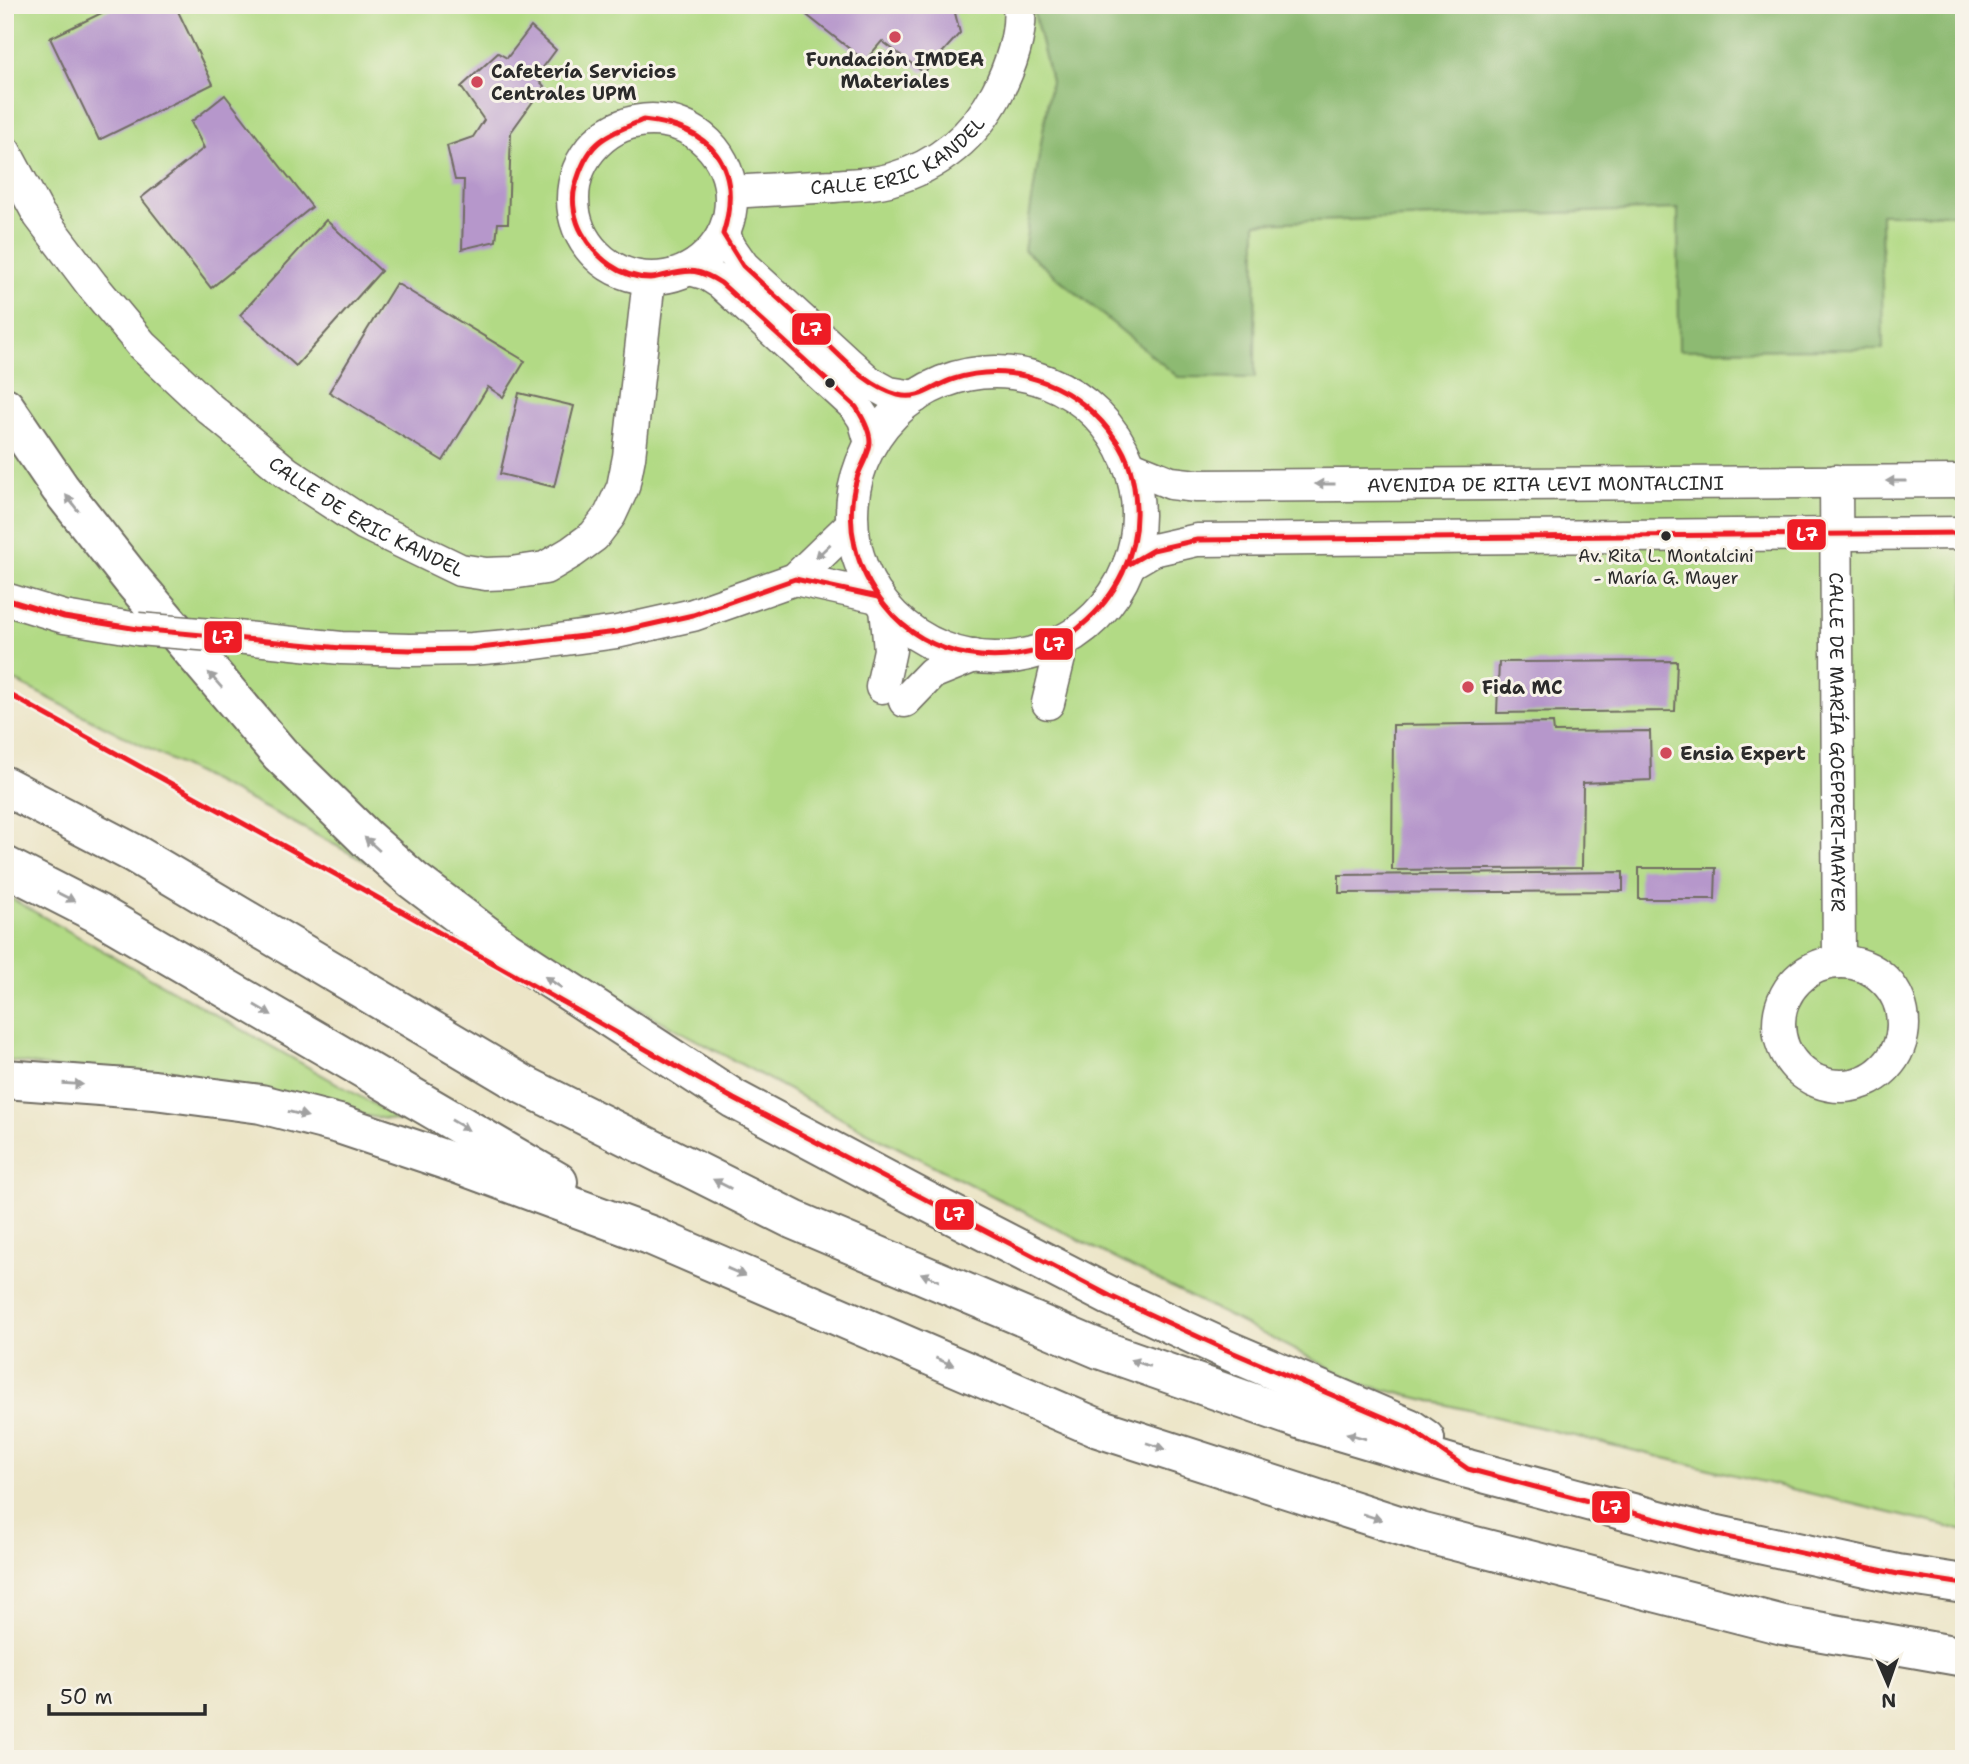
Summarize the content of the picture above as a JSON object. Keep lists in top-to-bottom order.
{
  "streets": {
    "street": [
      "CALLE ERIC KANDEL",
      "AVENIDA DE RITA LEVI MONTALCINI",
      "CALLE DE ERIC KANDEL",
      "CALLE DE MARÍA GOEPPERT-MAYER"
    ]
  },
  "crossings": [
    ["CALLE ERIC KANDEL", "CALLE DE ERIC KANDEL"],
    ["AVENIDA DE RITA LEVI MONTALCINI", "CALLE DE MARÍA GOEPPERT-MAYER"]
  ],
  "places": [
    "Fundación IMDEA Materiales",
    "Cafetería Servicios Centrales UPM",
    "Av. Rita L. Montalcini - María G. Mayer",
    "Fida MC",
    "Ensia Expert"
  ],
  "lines": ["transit line L7"],
  "scale_bar": "50 m",
  "north": "bottom"
}
